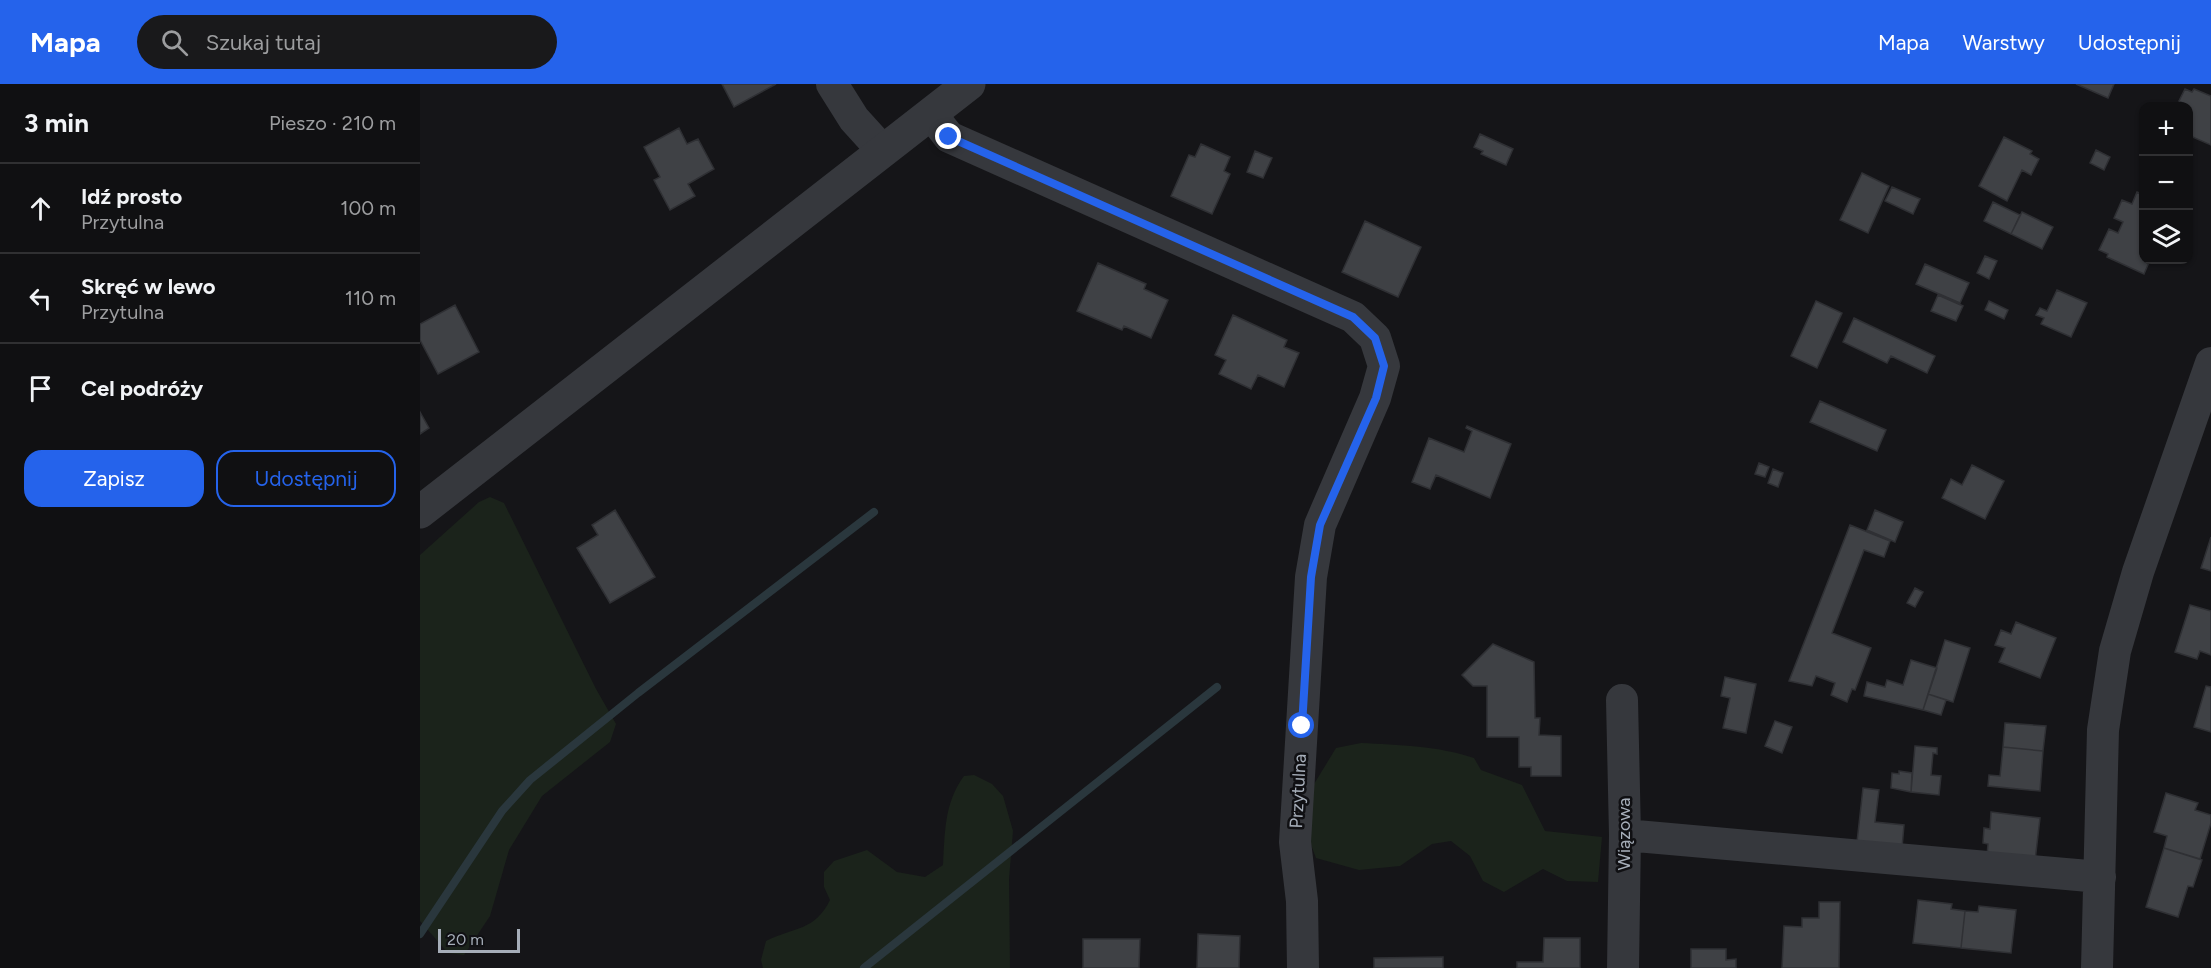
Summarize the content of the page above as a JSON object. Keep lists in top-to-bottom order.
{
  "streets": {
    "street": ["Przytulna", "Wiązowa"]
  },
  "scale_bar": "20 m",
  "page": {
    "header": "Mapa",
    "search": "Szukaj tutaj",
    "nav": ["Mapa", "Warstwy", "Udostępnij"],
    "heading": ["3 min", "Pieszo · 210 m"],
    "map_buttons": ["+", "−"],
    "list": [
      ["Idź prosto", "Przytulna", "100 m"],
      ["Skręć w lewo", "Przytulna", "110 m"],
      "Cel podróży"
    ],
    "buttons": ["Zapisz", "Udostępnij"],
    "scale": "20 m"
  }
}
